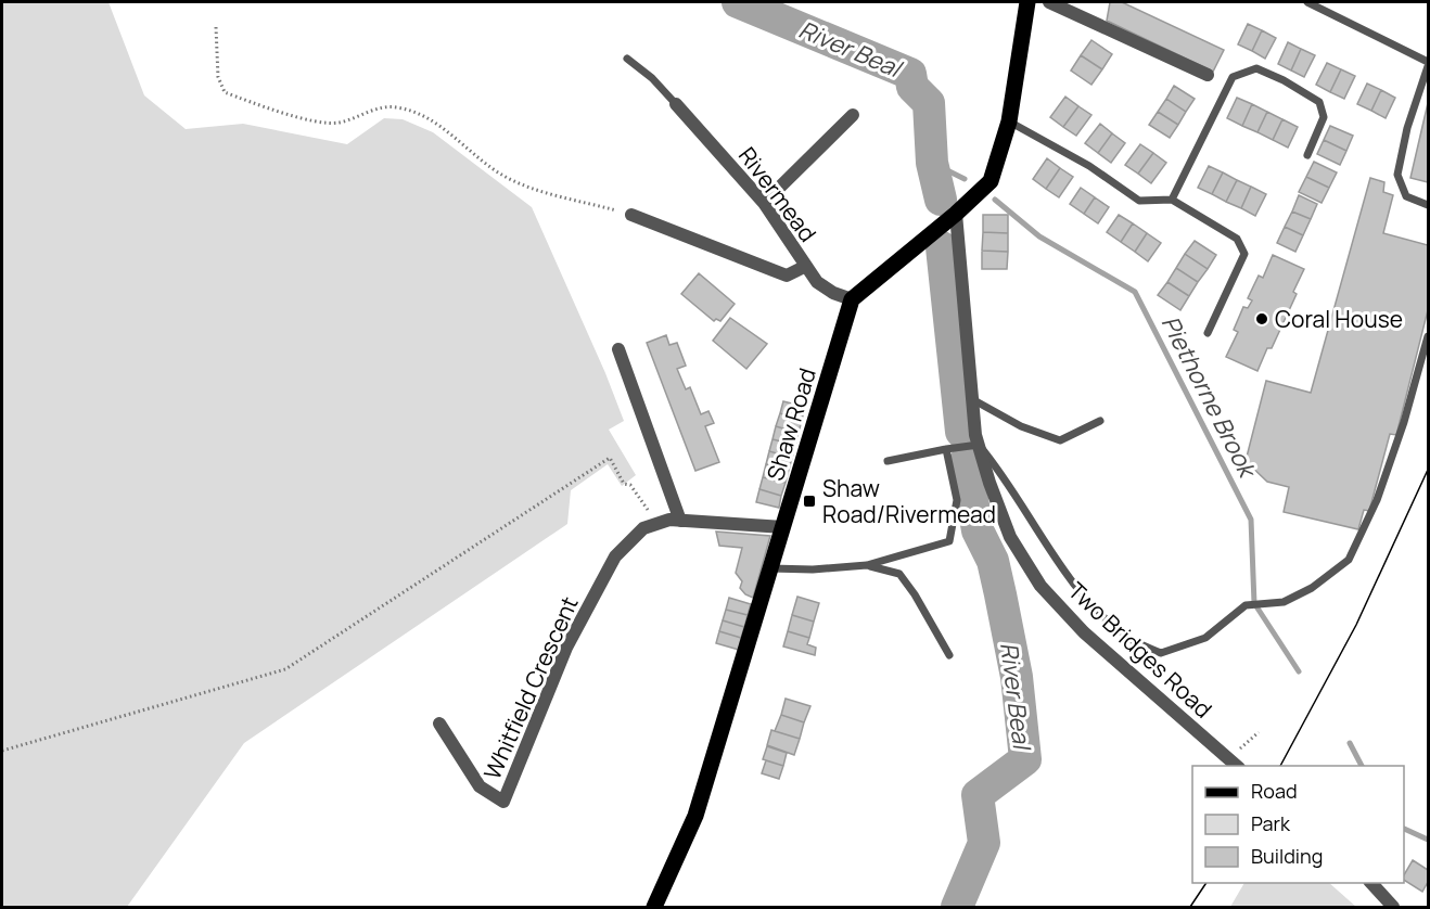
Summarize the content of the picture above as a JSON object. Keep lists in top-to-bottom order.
{
  "streets": {
    "main road": ["Shaw Road"],
    "street": ["Rivermead", "Two Bridges Road", "Whitfield Crescent"]
  },
  "crossings": [
    ["Rivermead", "Shaw Road"],
    ["Shaw Road", "Whitfield Crescent"]
  ],
  "water": ["River Beal", "Piethorne Brook"],
  "places": {
    "other": ["Coral House"],
    "transit": ["Shaw Road/Rivermead"]
  },
  "legend": ["Road", "Park", "Building"]
}
